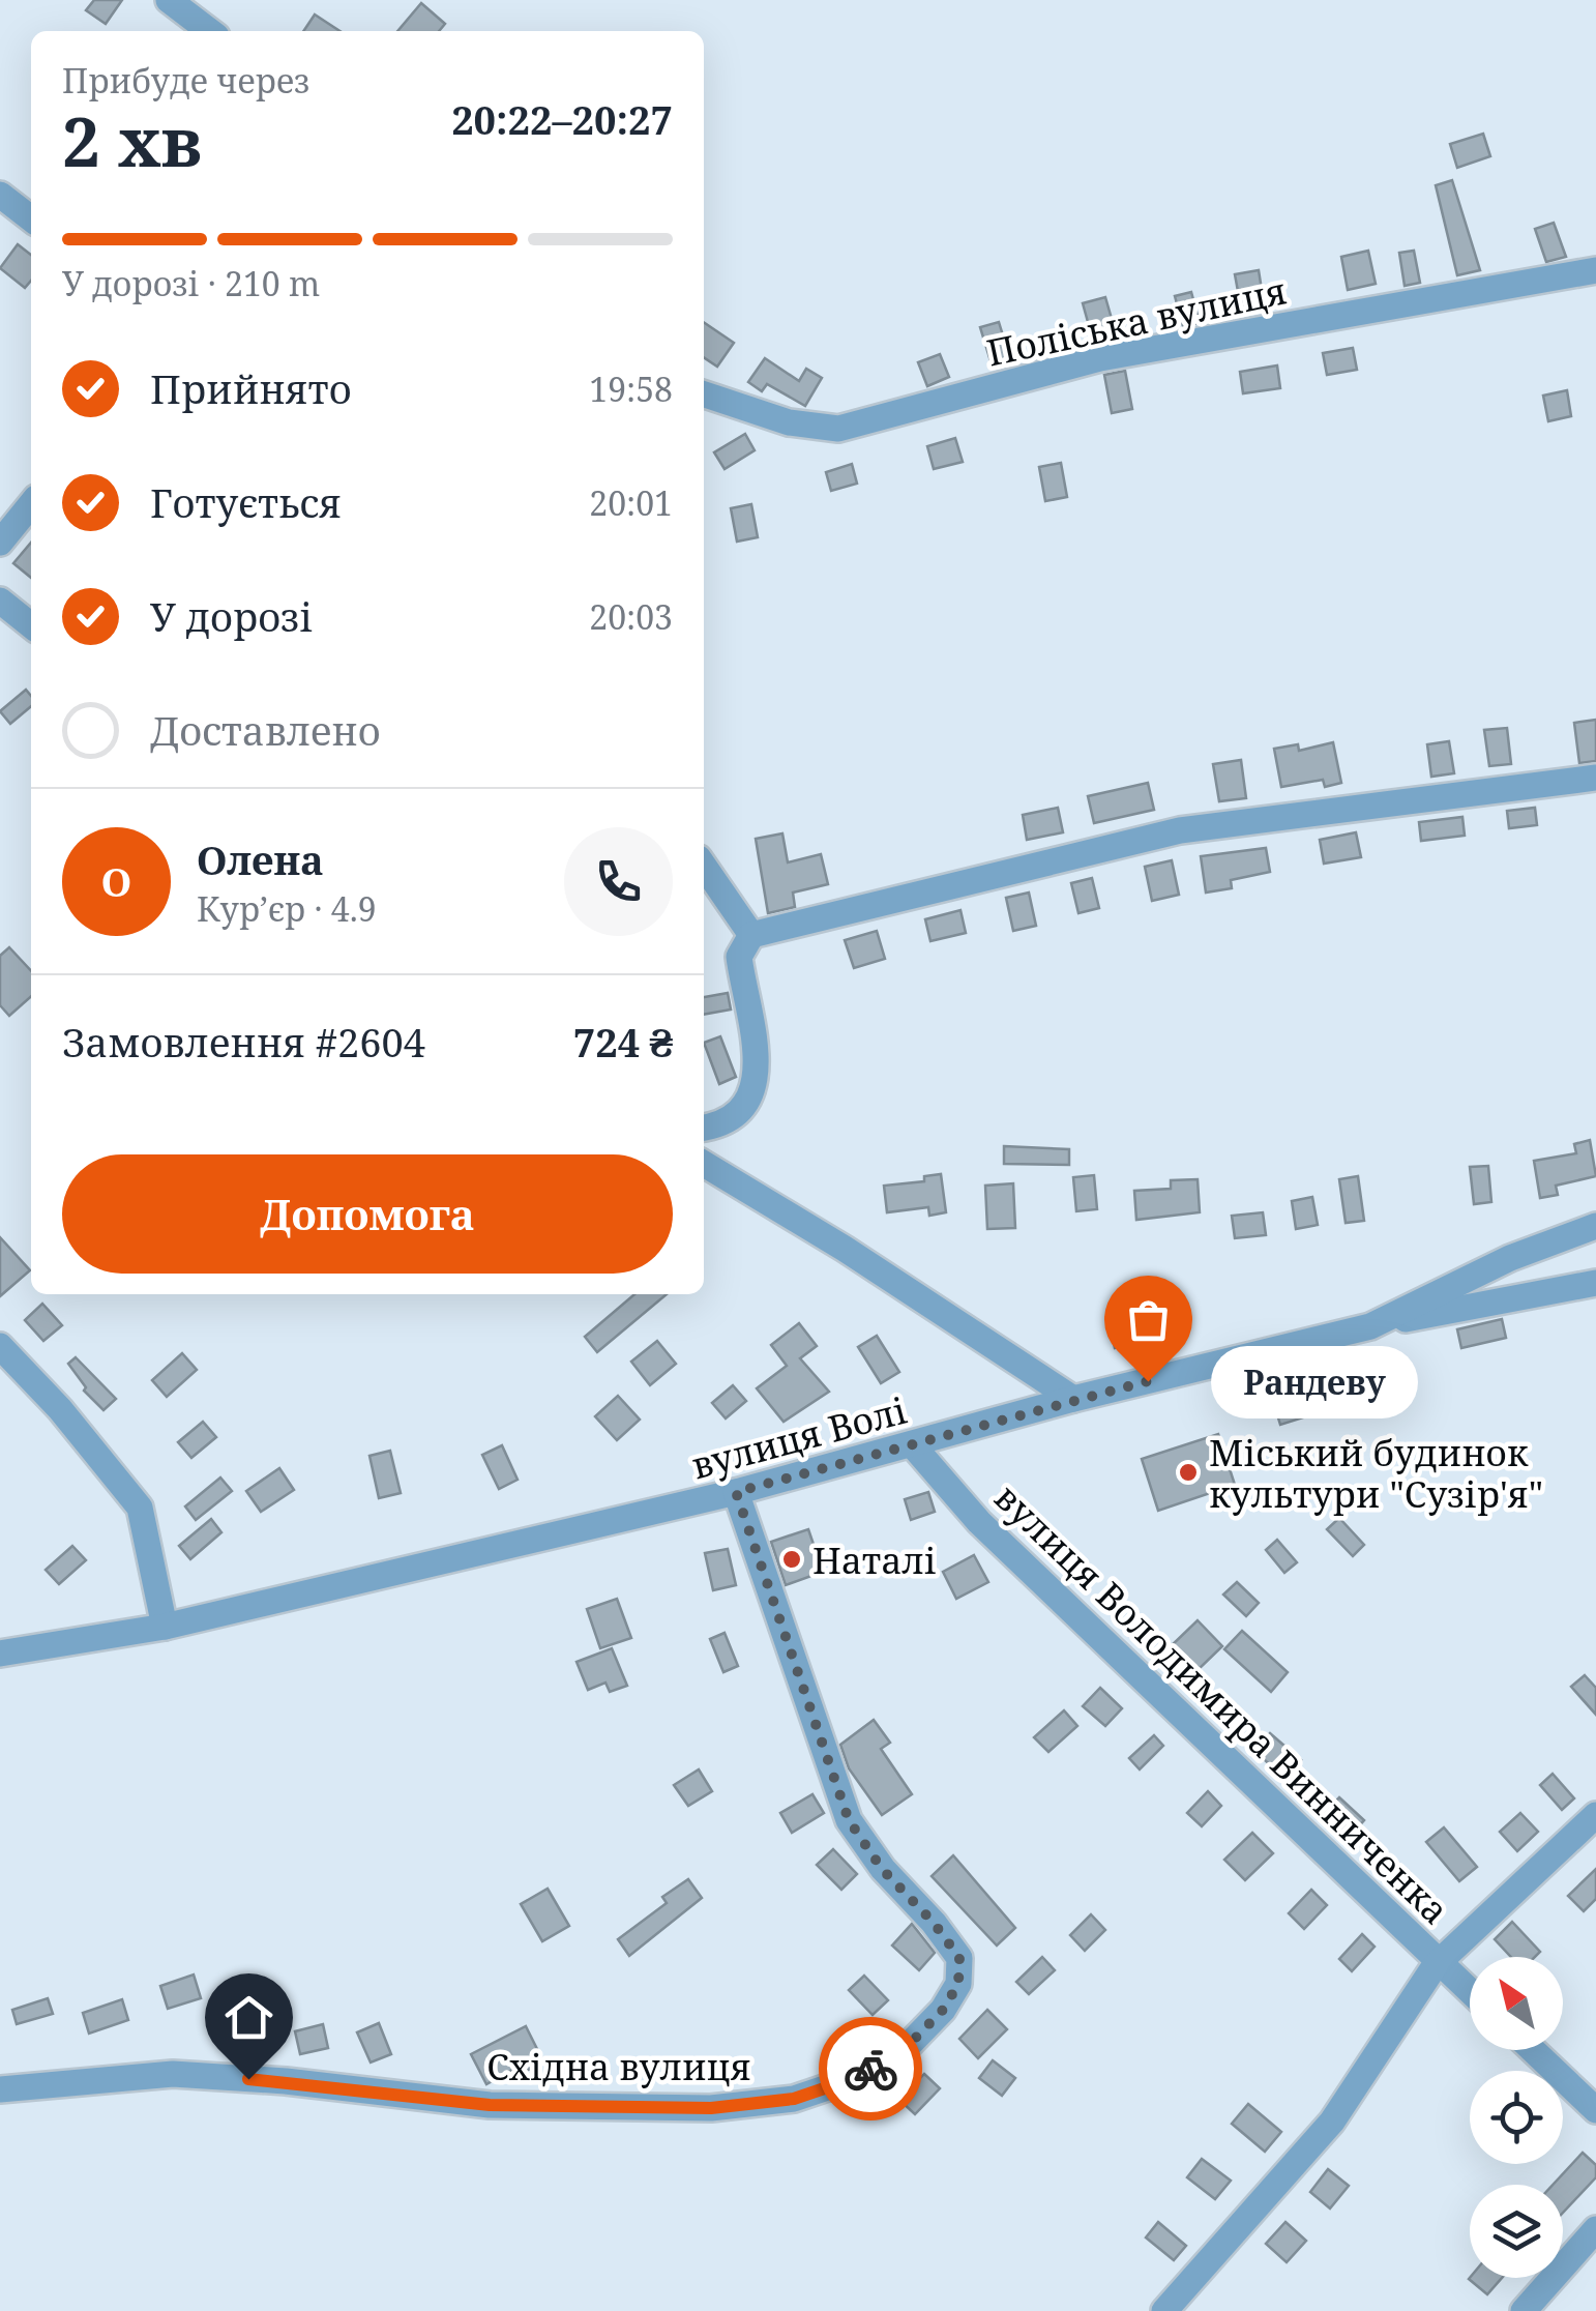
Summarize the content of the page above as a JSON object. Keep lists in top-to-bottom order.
{
  "streets": {
    "street": [
      "Поліська вулиця",
      "вулиця Волі",
      "вулиця Володимира Винниченка",
      "Східна вулиця"
    ]
  },
  "crossings": [
    ["вулиця Волі", "вулиця Володимира Винниченка"],
    ["вулиця Волі", "Східна вулиця"]
  ],
  "places": ["Рандеву", "Міський будинок культури \"Сузір'я\"", "Наталі"],
  "north": "top left",
  "page": {
    "heading": ["2 хв", "Прибуде через", "20:22–20:27"],
    "panel": [
      "Олена",
      "Кур’єр · 4.9",
      "Замовлення #2604",
      "724 ₴"
    ],
    "bar": "У дорозі · 210 m",
    "list": [
      ["Прийнято", "19:58"],
      ["Готується", "20:01"],
      ["У дорозі", "20:03"],
      "Доставлено"
    ],
    "round": "О",
    "buttons": "Допомога",
    "bubble": "Рандеву"
  }
}
